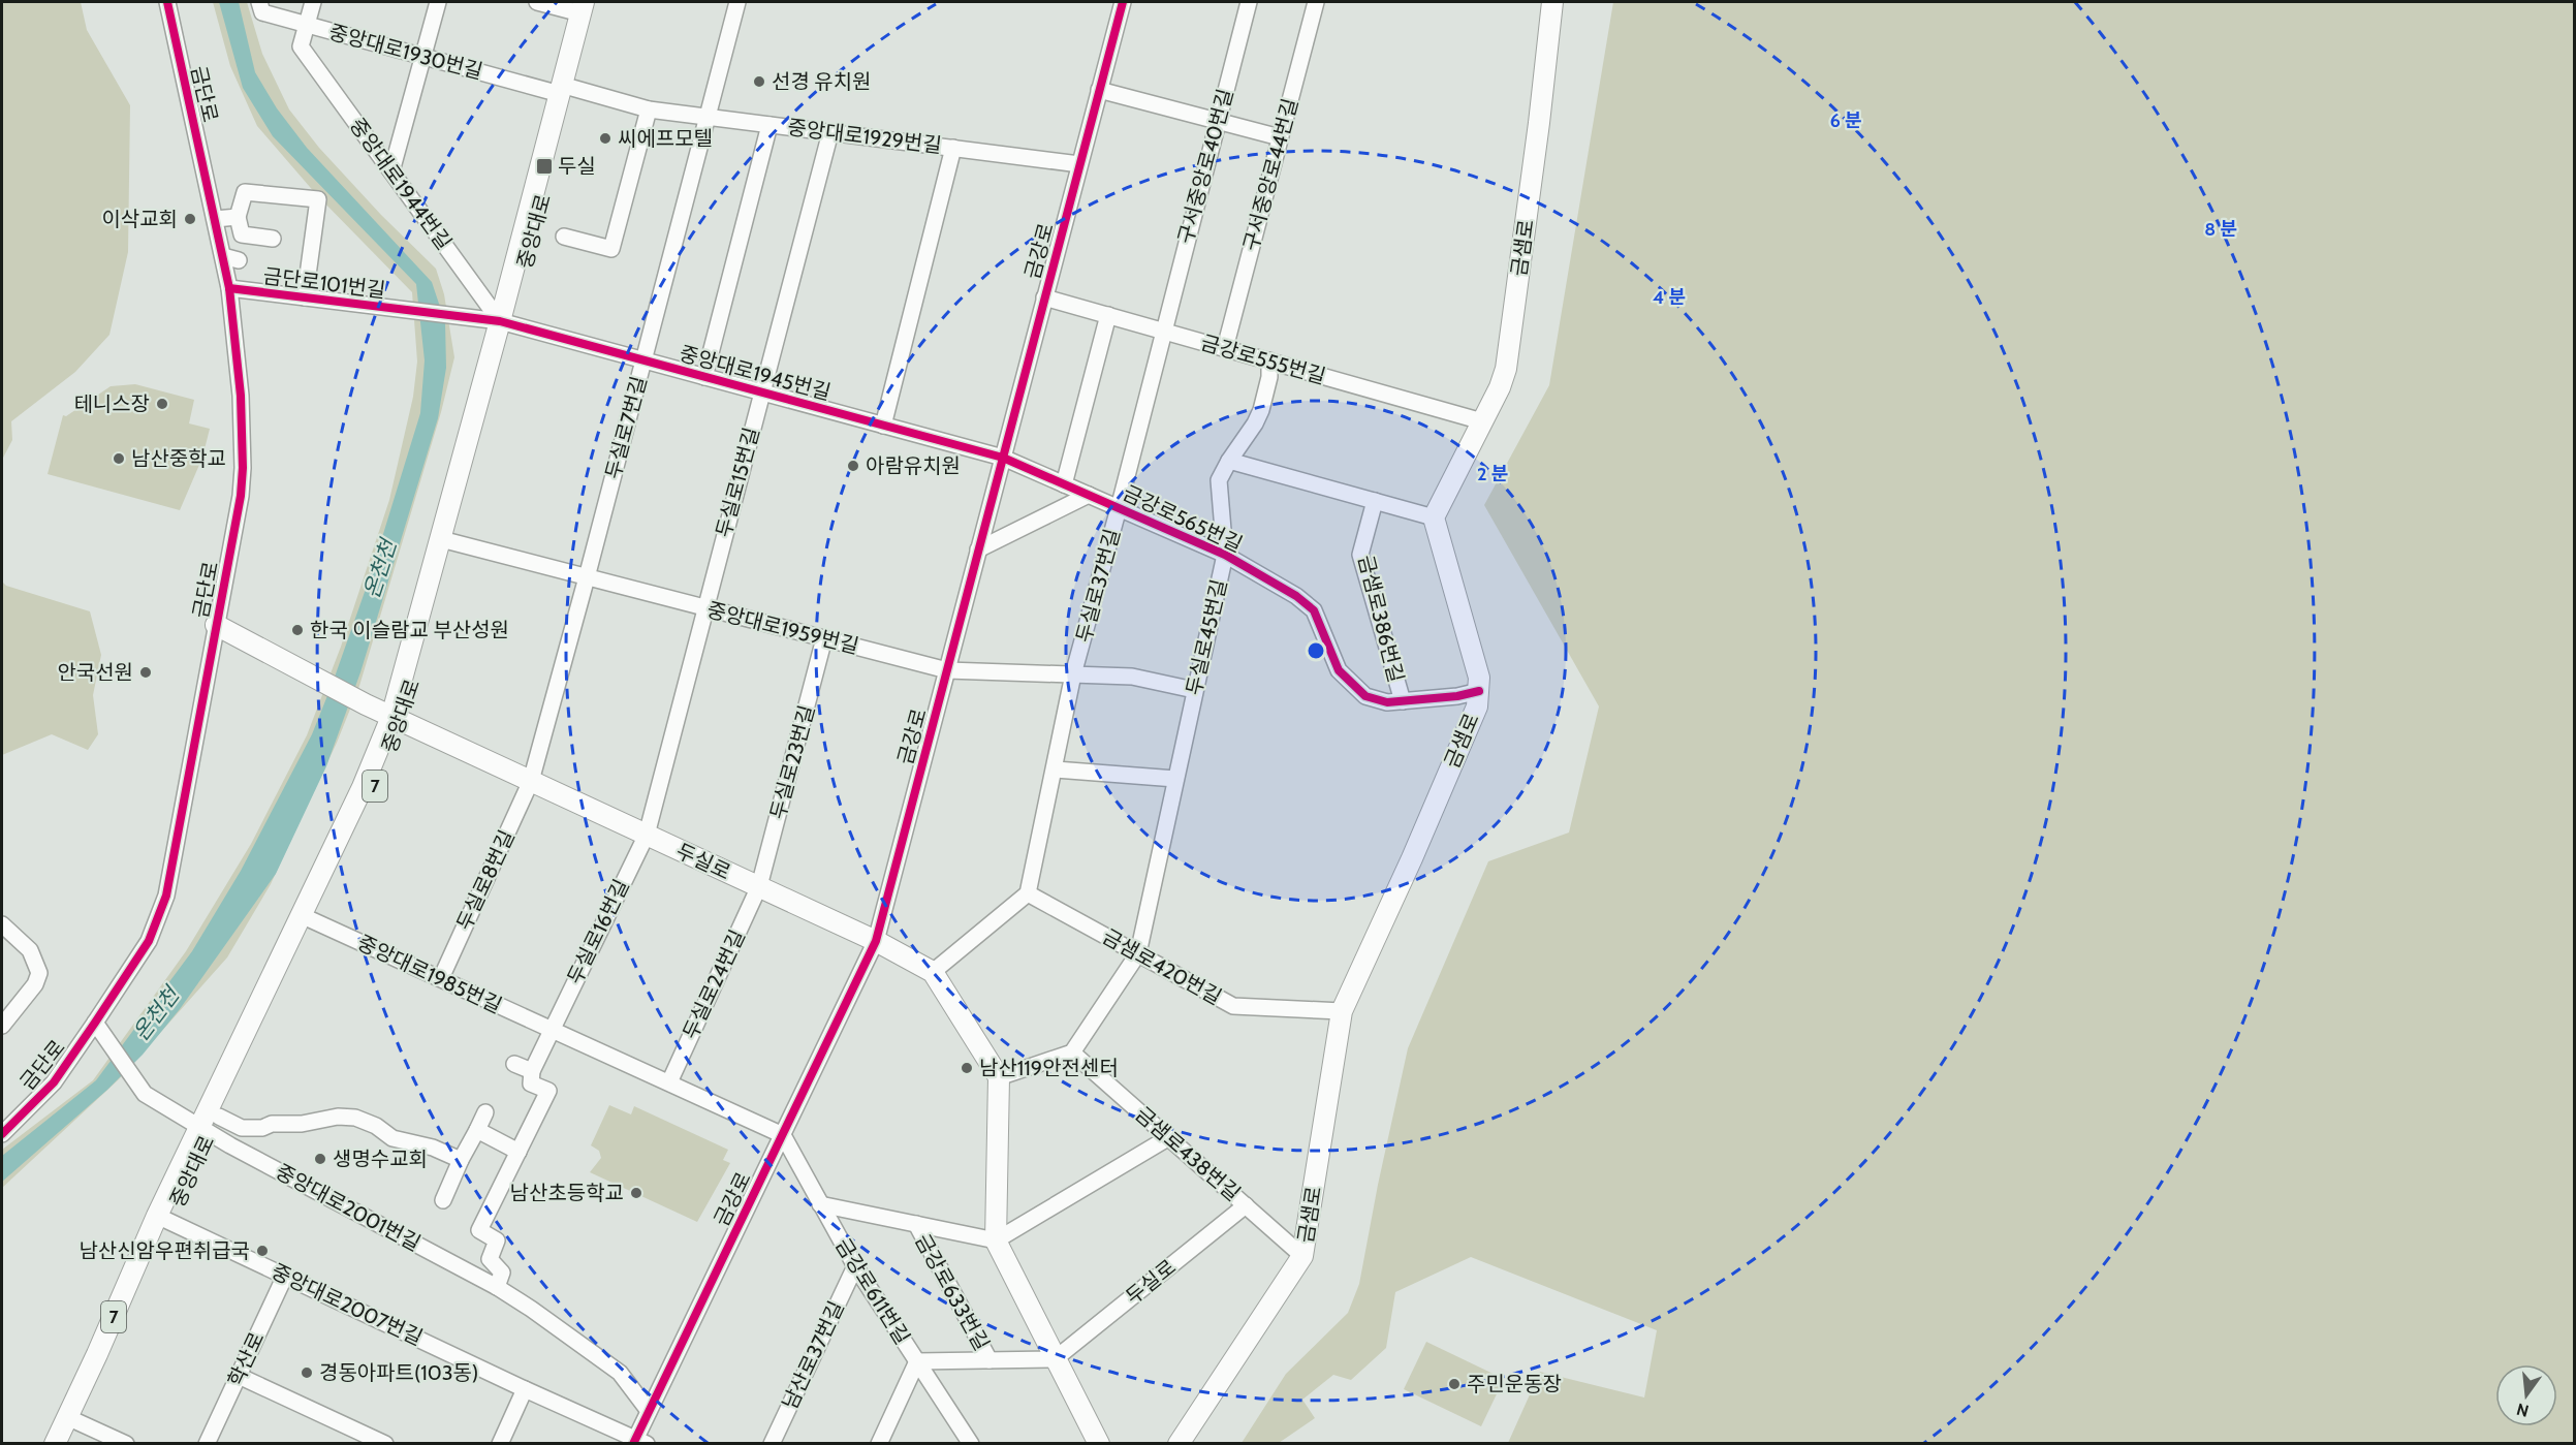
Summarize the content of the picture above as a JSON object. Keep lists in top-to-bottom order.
{
  "streets": {
    "main road": [
      "중앙대로",
      "금샘로",
      "7",
      "두실로"
    ],
    "street": [
      "중앙대로1930번길",
      "금단로",
      "중앙대로1929번길",
      "구서중앙로40번길",
      "구서중앙로44번길",
      "중앙대로1944번길",
      "금강로",
      "금단로101번길",
      "금강로555번길",
      "중앙대로1945번길",
      "두실로7번길",
      "두실로15번길",
      "금강로565번길",
      "두실로37번길",
      "금샘로386번길",
      "중앙대로1959번길",
      "두실로45번길",
      "두실로23번길",
      "두실로8번길",
      "두실로16번길",
      "금샘로420번길",
      "중앙대로1985번길",
      "두실로24번길",
      "금샘로438번길",
      "중앙대로2001번길",
      "금강로611번길",
      "금강로633번길",
      "중앙대로2007번길",
      "남산로37번길",
      "학산로"
    ]
  },
  "crossings": [
    ["중앙대로1930번길", "중앙대로1929번길"],
    ["중앙대로1930번길", "중앙대로1944번길"],
    ["중앙대로1930번길", "중앙대로"],
    ["금단로", "중앙대로"],
    ["금단로", "금단로101번길"],
    ["금단로", "두실로"],
    ["중앙대로1929번길", "중앙대로"],
    ["중앙대로1929번길", "금강로"],
    ["중앙대로1929번길", "중앙대로1945번길"],
    ["중앙대로1929번길", "두실로7번길"],
    ["중앙대로1929번길", "두실로15번길"],
    ["구서중앙로40번길", "금강로555번길"],
    ["구서중앙로40번길", "두실로37번길"],
    ["구서중앙로44번길", "금강로555번길"],
    ["중앙대로1944번길", "중앙대로"],
    ["중앙대로1944번길", "중앙대로1945번길"],
    ["중앙대로", "중앙대로1945번길"],
    ["중앙대로", "중앙대로1959번길"],
    ["중앙대로", "두실로"],
    ["중앙대로", "중앙대로1985번길"],
    ["중앙대로", "중앙대로2001번길"],
    ["중앙대로", "중앙대로2007번길"],
    ["금샘로", "금강로555번길"],
    ["금샘로", "금강로565번길"],
    ["금샘로", "금샘로420번길"],
    ["금샘로", "금샘로438번길"],
    ["금강로", "금강로555번길"],
    ["금강로", "중앙대로1945번길"],
    ["금강로", "금강로565번길"],
    ["금강로", "중앙대로1959번길"],
    ["금강로", "두실로"],
    ["금강로", "중앙대로1985번길"],
    ["금강로", "중앙대로2001번길"],
    ["금강로", "금강로611번길"],
    ["금강로", "중앙대로2007번길"],
    ["금단로101번길", "중앙대로1945번길"],
    ["금강로555번길", "두실로37번길"],
    ["금강로555번길", "두실로45번길"],
    ["중앙대로1945번길", "두실로7번길"],
    ["중앙대로1945번길", "두실로15번길"],
    ["중앙대로1945번길", "금강로565번길"],
    ["두실로7번길", "중앙대로1959번길"],
    ["두실로7번길", "두실로"],
    ["두실로7번길", "두실로8번길"],
    ["두실로15번길", "중앙대로1959번길"],
    ["두실로15번길", "두실로"],
    ["두실로15번길", "두실로16번길"],
    ["금강로565번길", "두실로37번길"],
    ["금강로565번길", "금샘로386번길"],
    ["금강로565번길", "두실로45번길"],
    ["두실로37번길", "중앙대로1959번길"],
    ["두실로37번길", "금샘로420번길"],
    ["중앙대로1959번길", "두실로45번길"],
    ["중앙대로1959번길", "두실로23번길"],
    ["두실로45번길", "금샘로420번길"],
    ["두실로45번길", "금샘로438번길"],
    ["두실로23번길", "두실로"],
    ["두실로23번길", "두실로24번길"],
    ["두실로", "두실로8번길"],
    ["두실로", "두실로16번길"],
    ["두실로", "두실로24번길"],
    ["두실로", "금샘로438번길"],
    ["두실로", "금강로633번길"],
    ["두실로8번길", "중앙대로1985번길"],
    ["두실로16번길", "중앙대로1985번길"],
    ["중앙대로1985번길", "두실로24번길"],
    ["중앙대로1985번길", "금강로611번길"],
    ["금강로611번길", "금강로633번길"],
    ["금강로611번길", "남산로37번길"],
    ["중앙대로2007번길", "학산로"]
  ],
  "water": ["온천천"],
  "places": {
    "other": [
      "선경 유치원",
      "씨에프모텔",
      "이삭교회",
      "테니스장",
      "남산중학교",
      "아람유치원",
      "한국 이슬람교 부산성원",
      "안국선원",
      "남산119안전센터",
      "생명수교회",
      "남산초등학교",
      "남산신암우편취급국",
      "경동아파트(103동)",
      "주민운동장"
    ],
    "transit": ["두실"]
  },
  "north": "bottom",
  "rings": [
    "6 분",
    "8 분",
    "4 분",
    "2 분"
  ]
}
